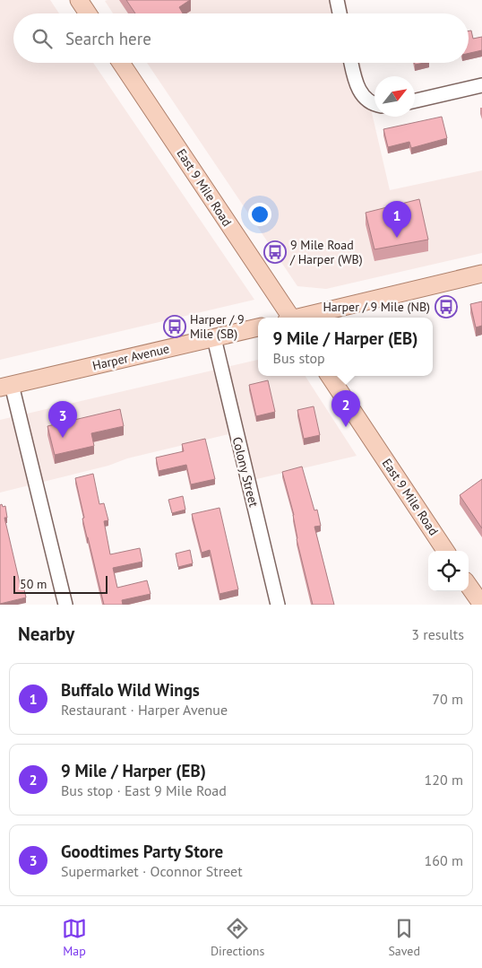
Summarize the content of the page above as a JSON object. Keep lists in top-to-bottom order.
{
  "streets": {
    "main road": ["East 9 Mile Road", "Harper Avenue"],
    "street": ["Colony Street"]
  },
  "crossings": [
    ["Harper Avenue", "Colony Street"]
  ],
  "places": {
    "bus stop": ["9 Mile Road / Harper (WB)", "Harper / 9 Mile (NB)", "Harper / 9 Mile (SB)"]
  },
  "scale_bar": "50 m",
  "north": "top right",
  "page": {
    "search": "Search here",
    "pins": ["1", "2", "3"],
    "popup": ["9 Mile / Harper (EB)", "Bus stop"],
    "scale": "50 m",
    "heading": ["Nearby", "3 results"],
    "list": [
      {
        "mark": "1",
        "name": "Buffalo Wild Wings",
        "note": "Restaurant · Harper Avenue",
        "value": "70 m"
      },
      {
        "mark": "2",
        "name": "9 Mile / Harper (EB)",
        "note": "Bus stop · East 9 Mile Road",
        "value": "120 m"
      },
      {
        "mark": "3",
        "name": "Goodtimes Party Store",
        "note": "Supermarket · Oconnor Street",
        "value": "160 m"
      }
    ],
    "nav": ["Map", "Directions", "Saved"]
  }
}
